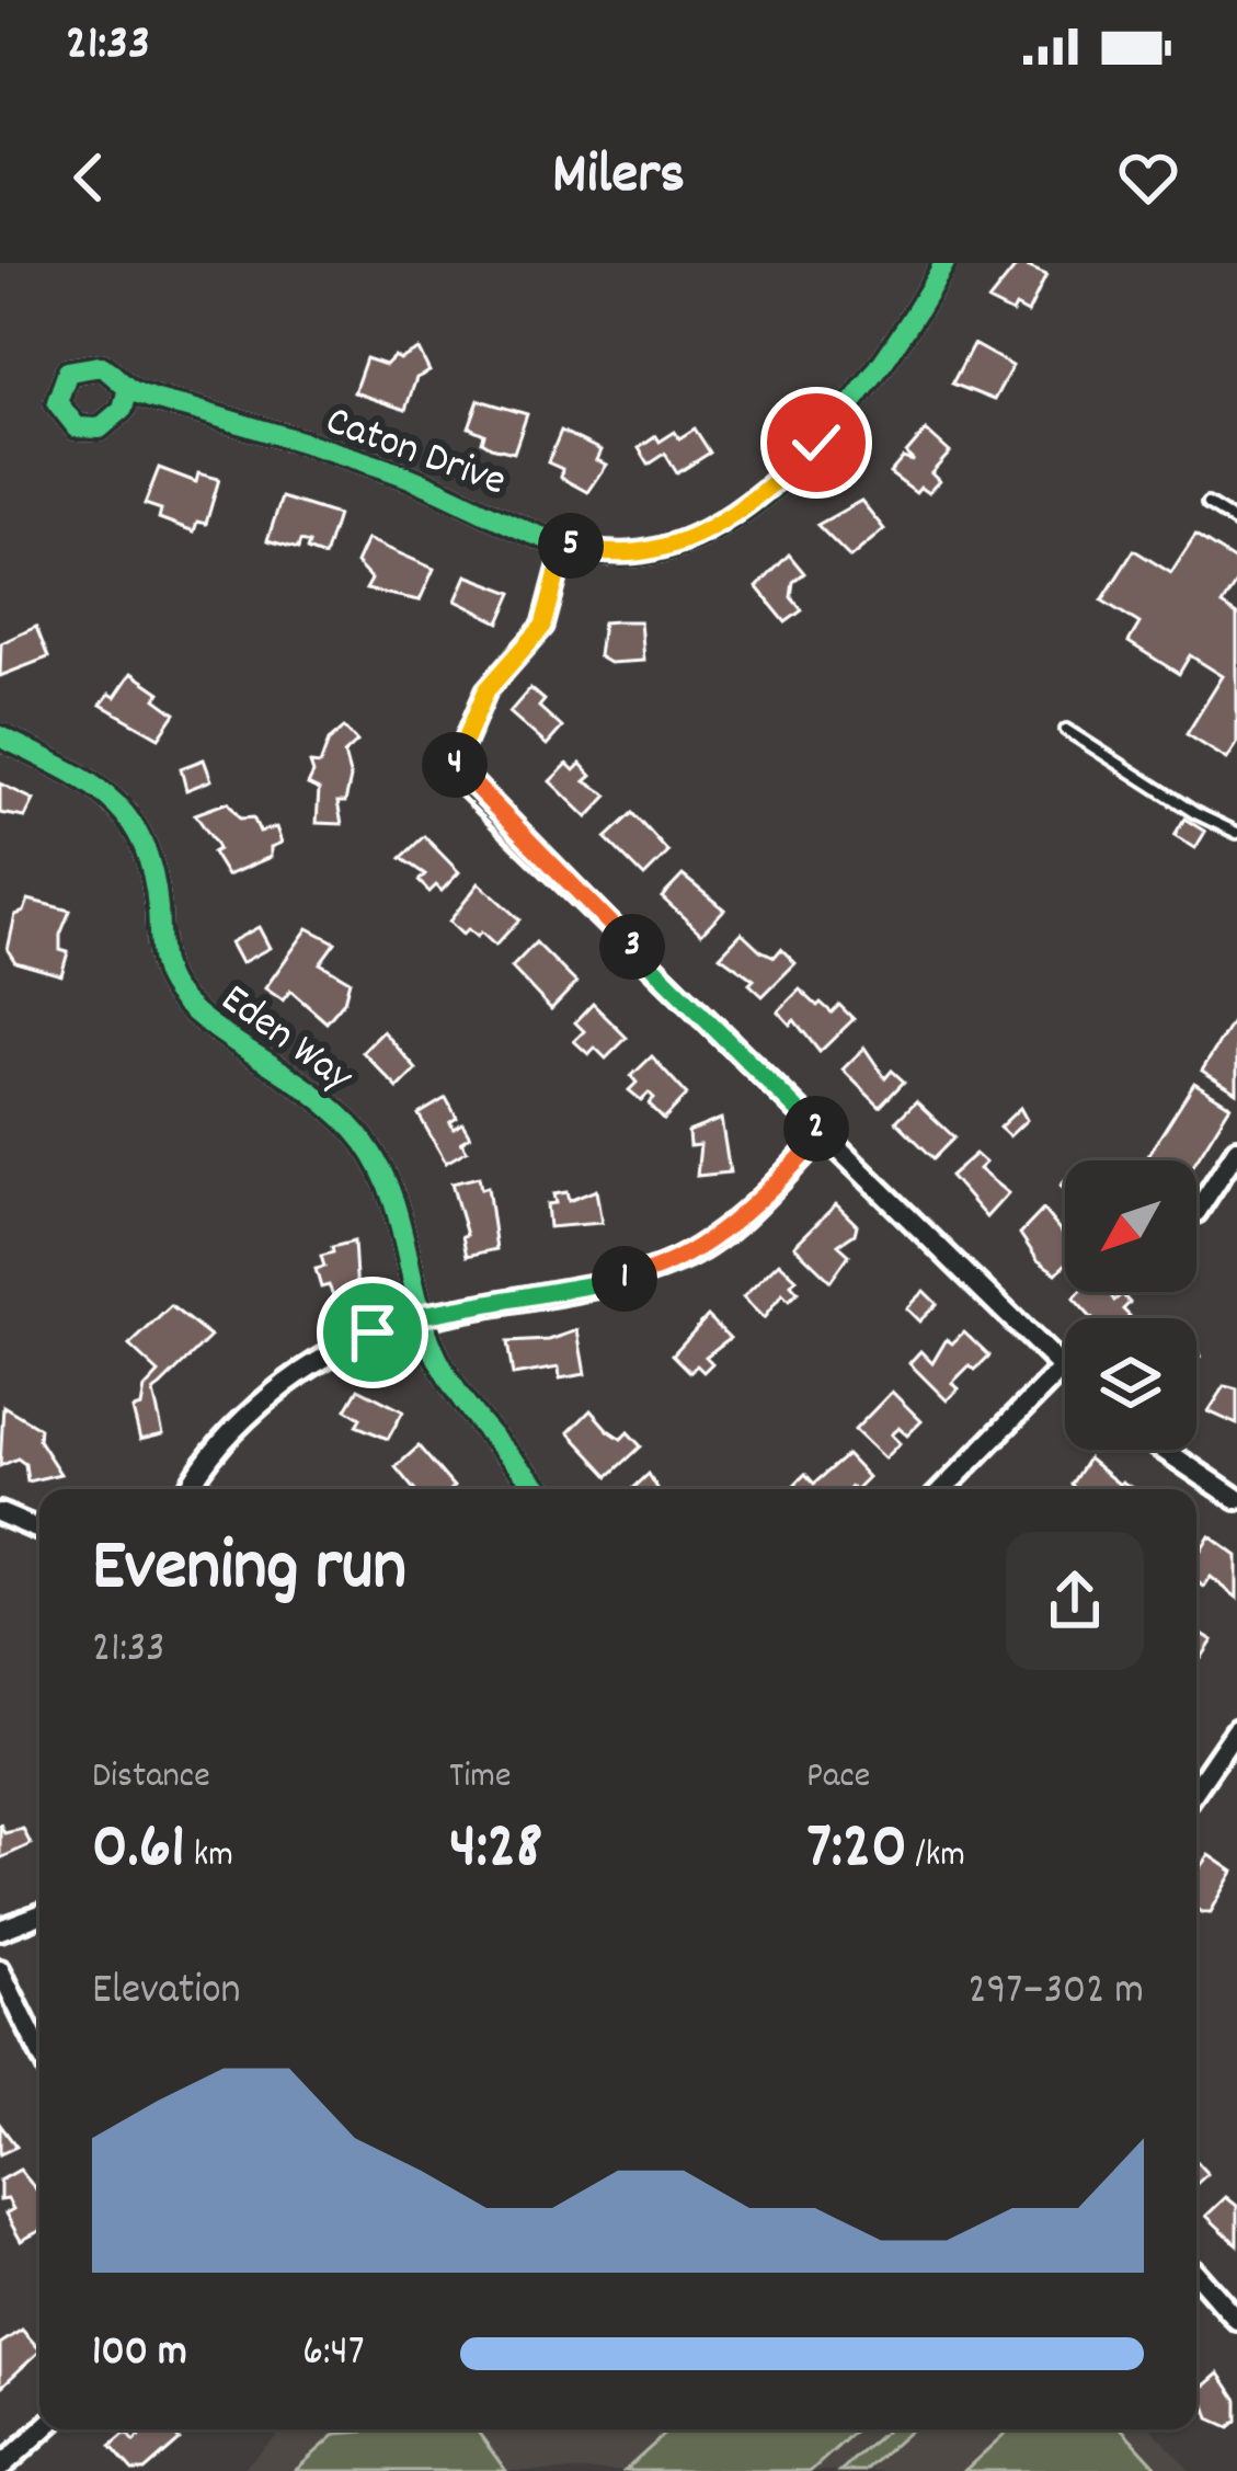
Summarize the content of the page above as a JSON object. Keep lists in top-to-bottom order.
{
  "streets": {
    "street": ["Caton Drive", "Eden Way"]
  },
  "north": "bottom left",
  "page": {
    "status": "21:33",
    "header": "Milers",
    "pins": [
      "5",
      "4",
      "3",
      "2",
      "1"
    ],
    "heading": ["Evening run", "21:33"],
    "stats": [
      ["Distance", "0.61 km"],
      ["Time", "4:28"],
      ["Pace", "7:20 /km"]
    ],
    "chart": ["Elevation", "297–302 m"],
    "list": [
      {
        "name": "100 m",
        "note": "6:47"
      }
    ]
  }
}
